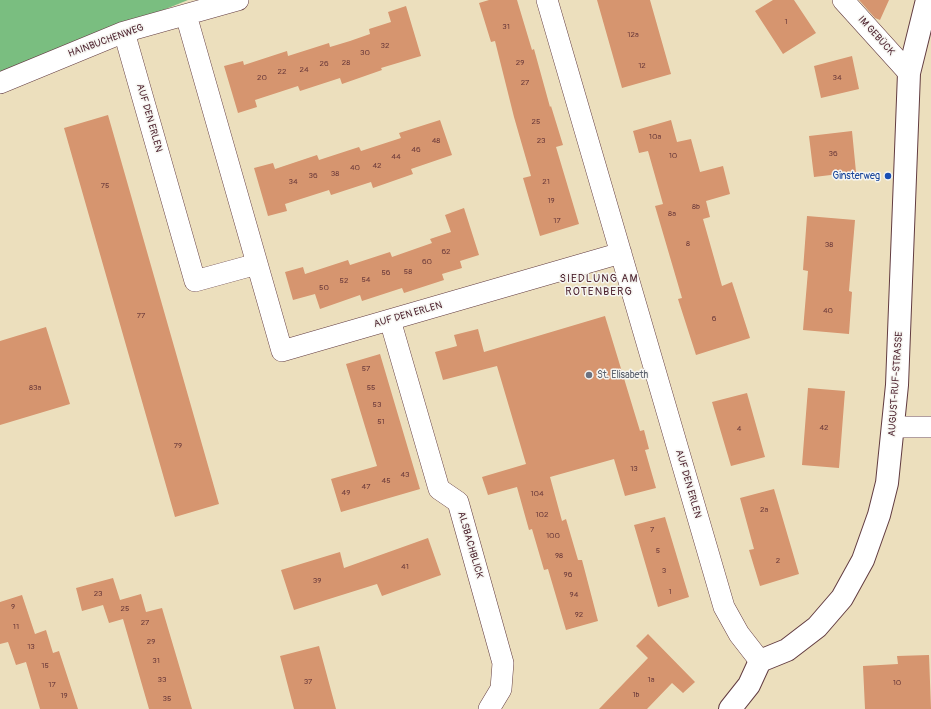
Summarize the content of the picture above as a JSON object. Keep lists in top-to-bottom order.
{
  "streets": {
    "street": [
      "IM GEBÜCK",
      "HAINBUCHENWEG",
      "AUF DEN ERLEN",
      "AUGUST-RUF-STRASSE",
      "ALSBACHBLICK"
    ]
  },
  "crossings": [
    ["IM GEBÜCK", "AUGUST-RUF-STRASSE"],
    ["HAINBUCHENWEG", "AUF DEN ERLEN"],
    ["AUF DEN ERLEN", "AUGUST-RUF-STRASSE"],
    ["AUF DEN ERLEN", "ALSBACHBLICK"]
  ],
  "districts": ["SIEDLUNG AM ROTENBERG"],
  "places": ["Ginsterweg", "St. Elisabeth"],
  "house_numbers": [
    "1",
    "31",
    "12a",
    "32",
    "30",
    "28",
    "29",
    "26",
    "12",
    "24",
    "22",
    "20",
    "34",
    "27",
    "25",
    "10a",
    "48",
    "23",
    "46",
    "36",
    "10",
    "44",
    "42",
    "40",
    "38",
    "36",
    "34",
    "21",
    "75",
    "19",
    "8b",
    "8a",
    "17",
    "8",
    "38",
    "62",
    "60",
    "58",
    "56",
    "54",
    "52",
    "50",
    "40",
    "77",
    "6",
    "57",
    "83a",
    "55",
    "53",
    "51",
    "42",
    "4",
    "79",
    "13",
    "43",
    "45",
    "47",
    "49",
    "104",
    "2a",
    "102",
    "7",
    "100",
    "5",
    "98",
    "2",
    "41",
    "3",
    "96",
    "39",
    "1",
    "23",
    "94",
    "9",
    "25",
    "92",
    "27",
    "11",
    "29",
    "13",
    "31",
    "15",
    "33",
    "1a",
    "37",
    "10",
    "17",
    "1b",
    "19",
    "35"
  ]
}
